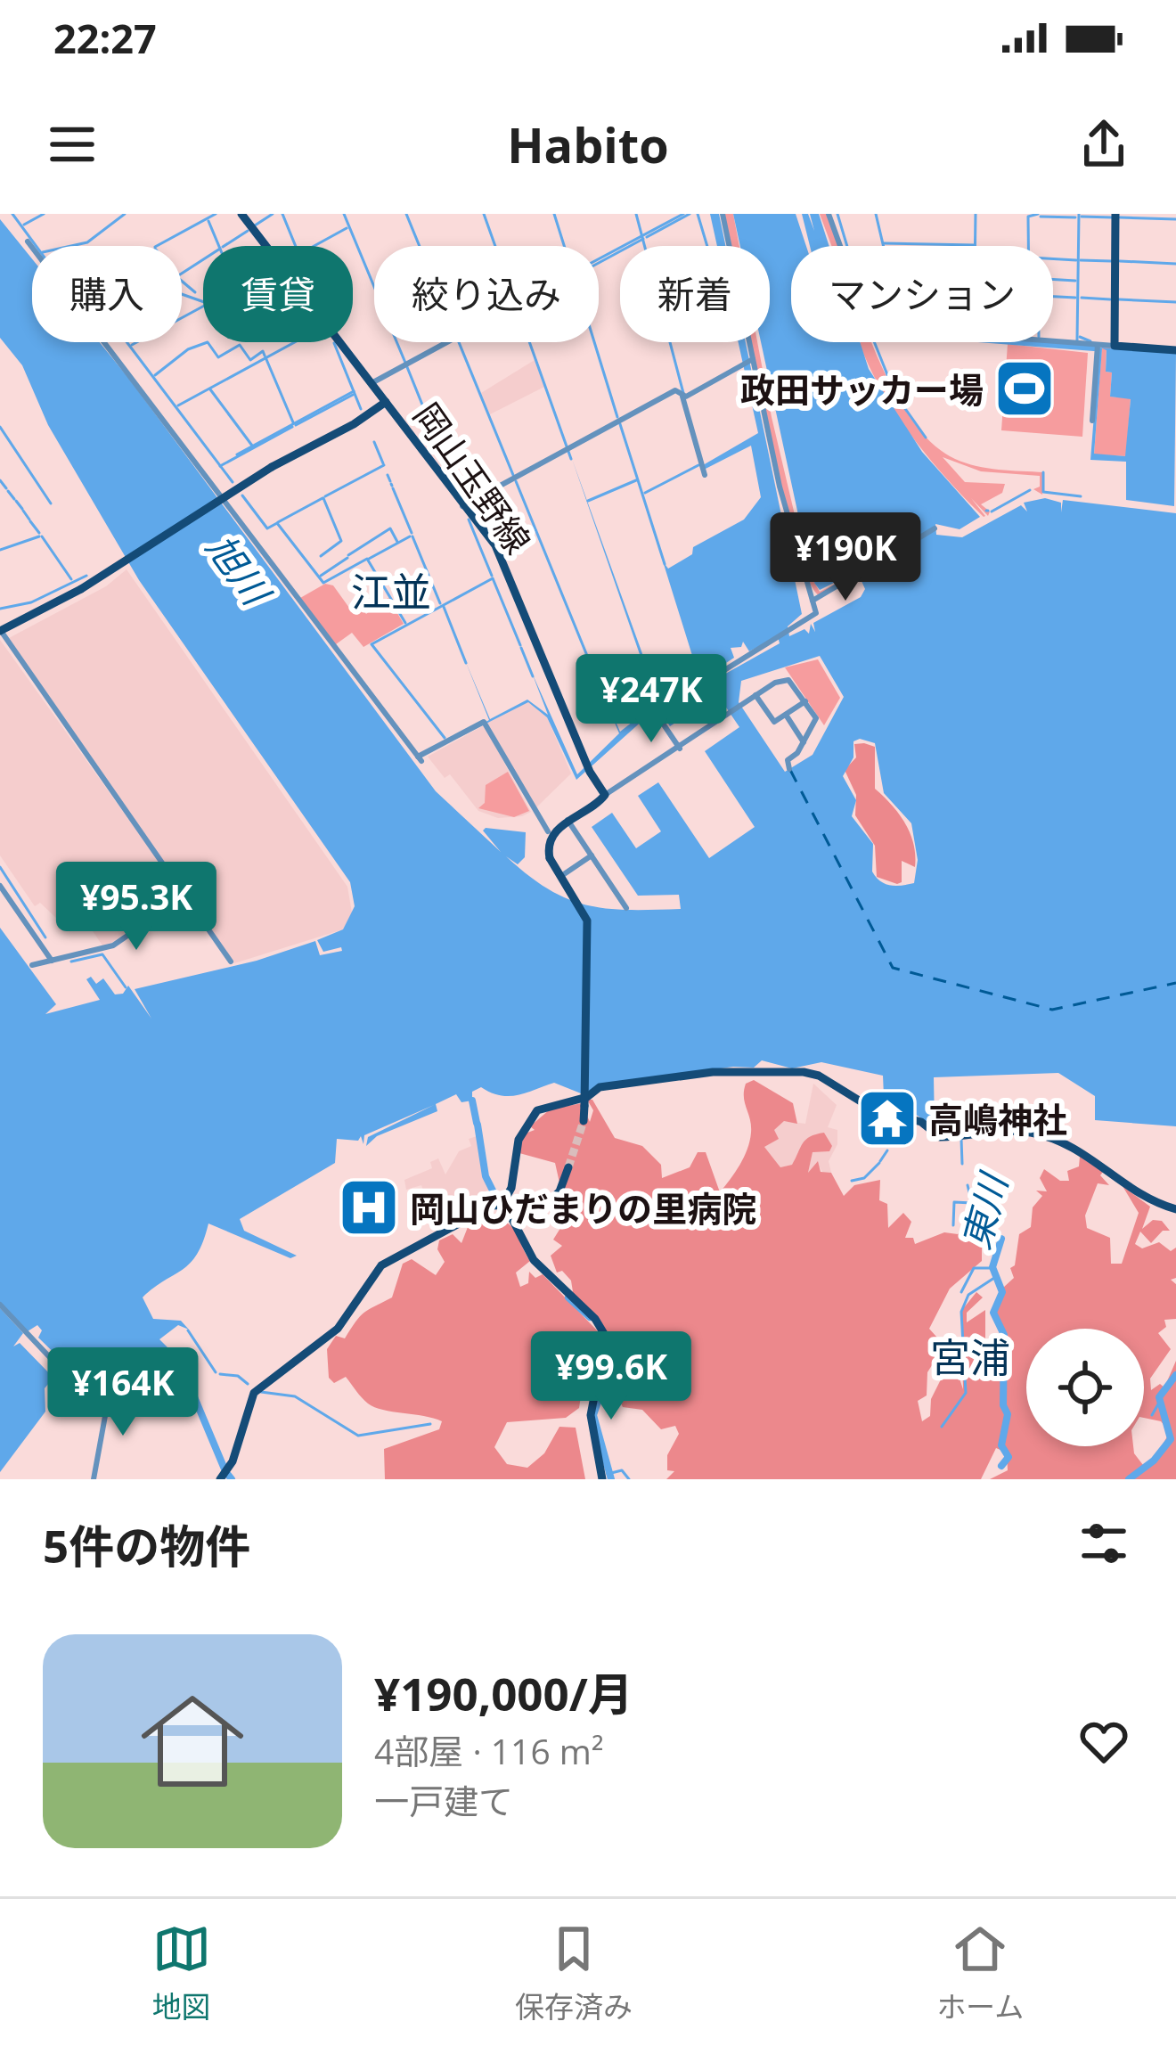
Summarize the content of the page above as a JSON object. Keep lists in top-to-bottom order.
{
  "streets": {
    "main road": ["岡山玉野線"]
  },
  "districts": ["江並", "宮浦"],
  "water": ["旭川", "東川"],
  "places": {
    "sports": ["政田サッカー場"],
    "temple": ["高嶋神社"],
    "hospital": ["岡山ひだまりの里病院"]
  },
  "page": {
    "status": "22:27",
    "header": "Habito",
    "chip": [
      "購入",
      "賃貸",
      "絞り込み",
      "新着",
      "マンション"
    ],
    "price": [
      "¥190K",
      "¥247K",
      "¥95.3K",
      "¥99.6K",
      "¥164K"
    ],
    "heading": "5件の物件",
    "list": [
      {
        "name": "¥190,000/月",
        "note": "4部屋 · 116 m² · 一戸建て"
      }
    ],
    "tabs": ["地図", "保存済み", "ホーム"]
  }
}
